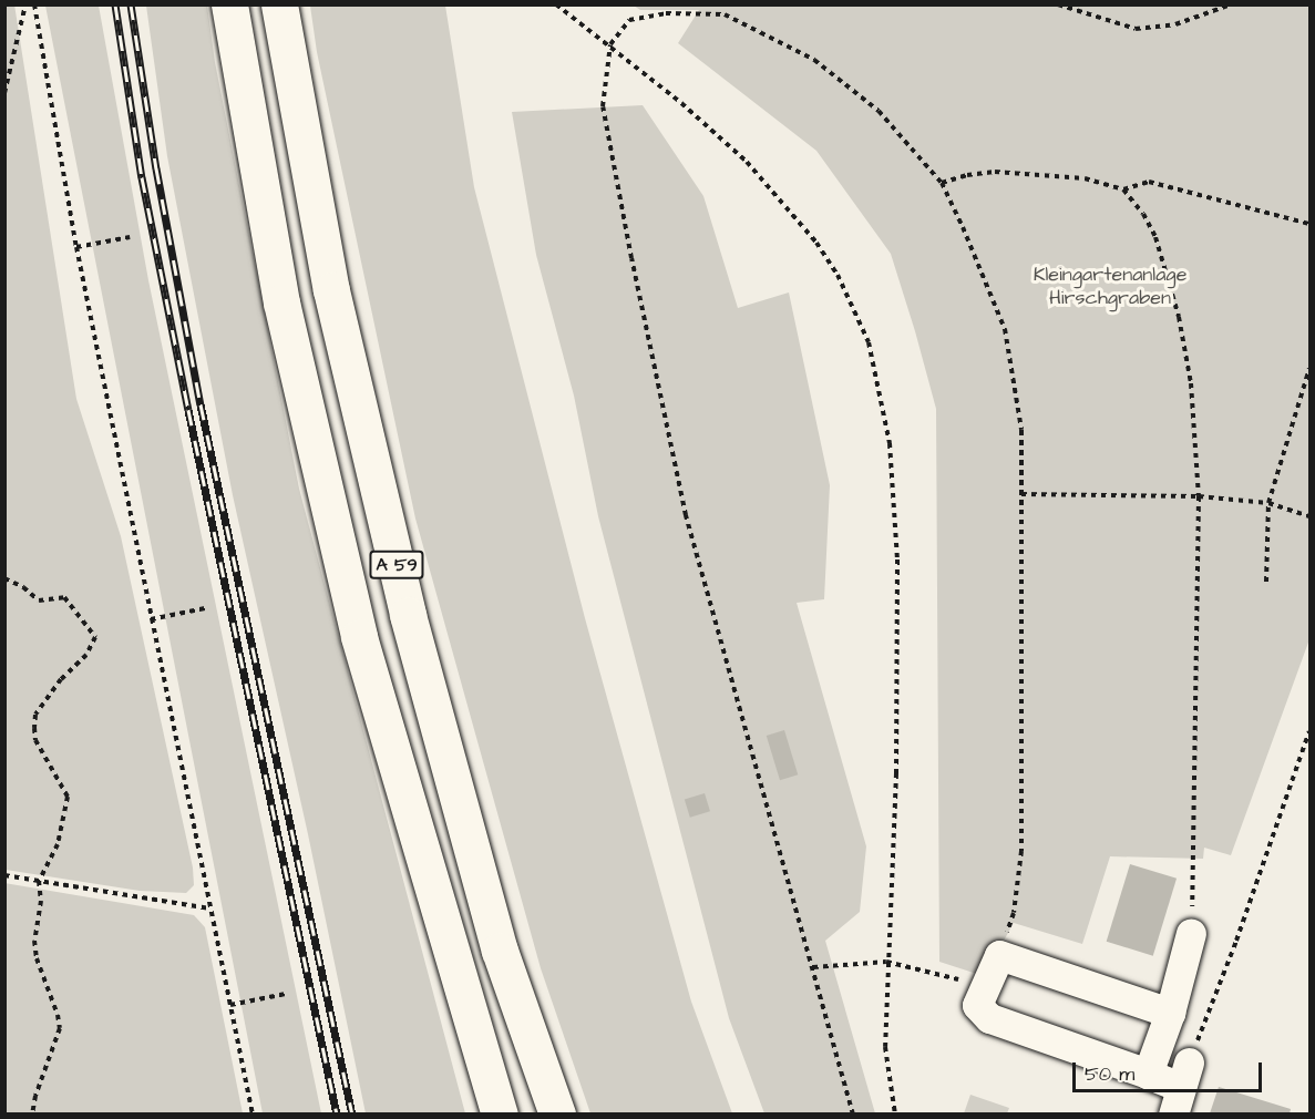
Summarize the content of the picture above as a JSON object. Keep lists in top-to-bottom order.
{
  "streets": {
    "highway": ["A 59"]
  },
  "parks": ["Kleingartenanlage Hirschgraben"],
  "scale_bar": "50 m"
}
